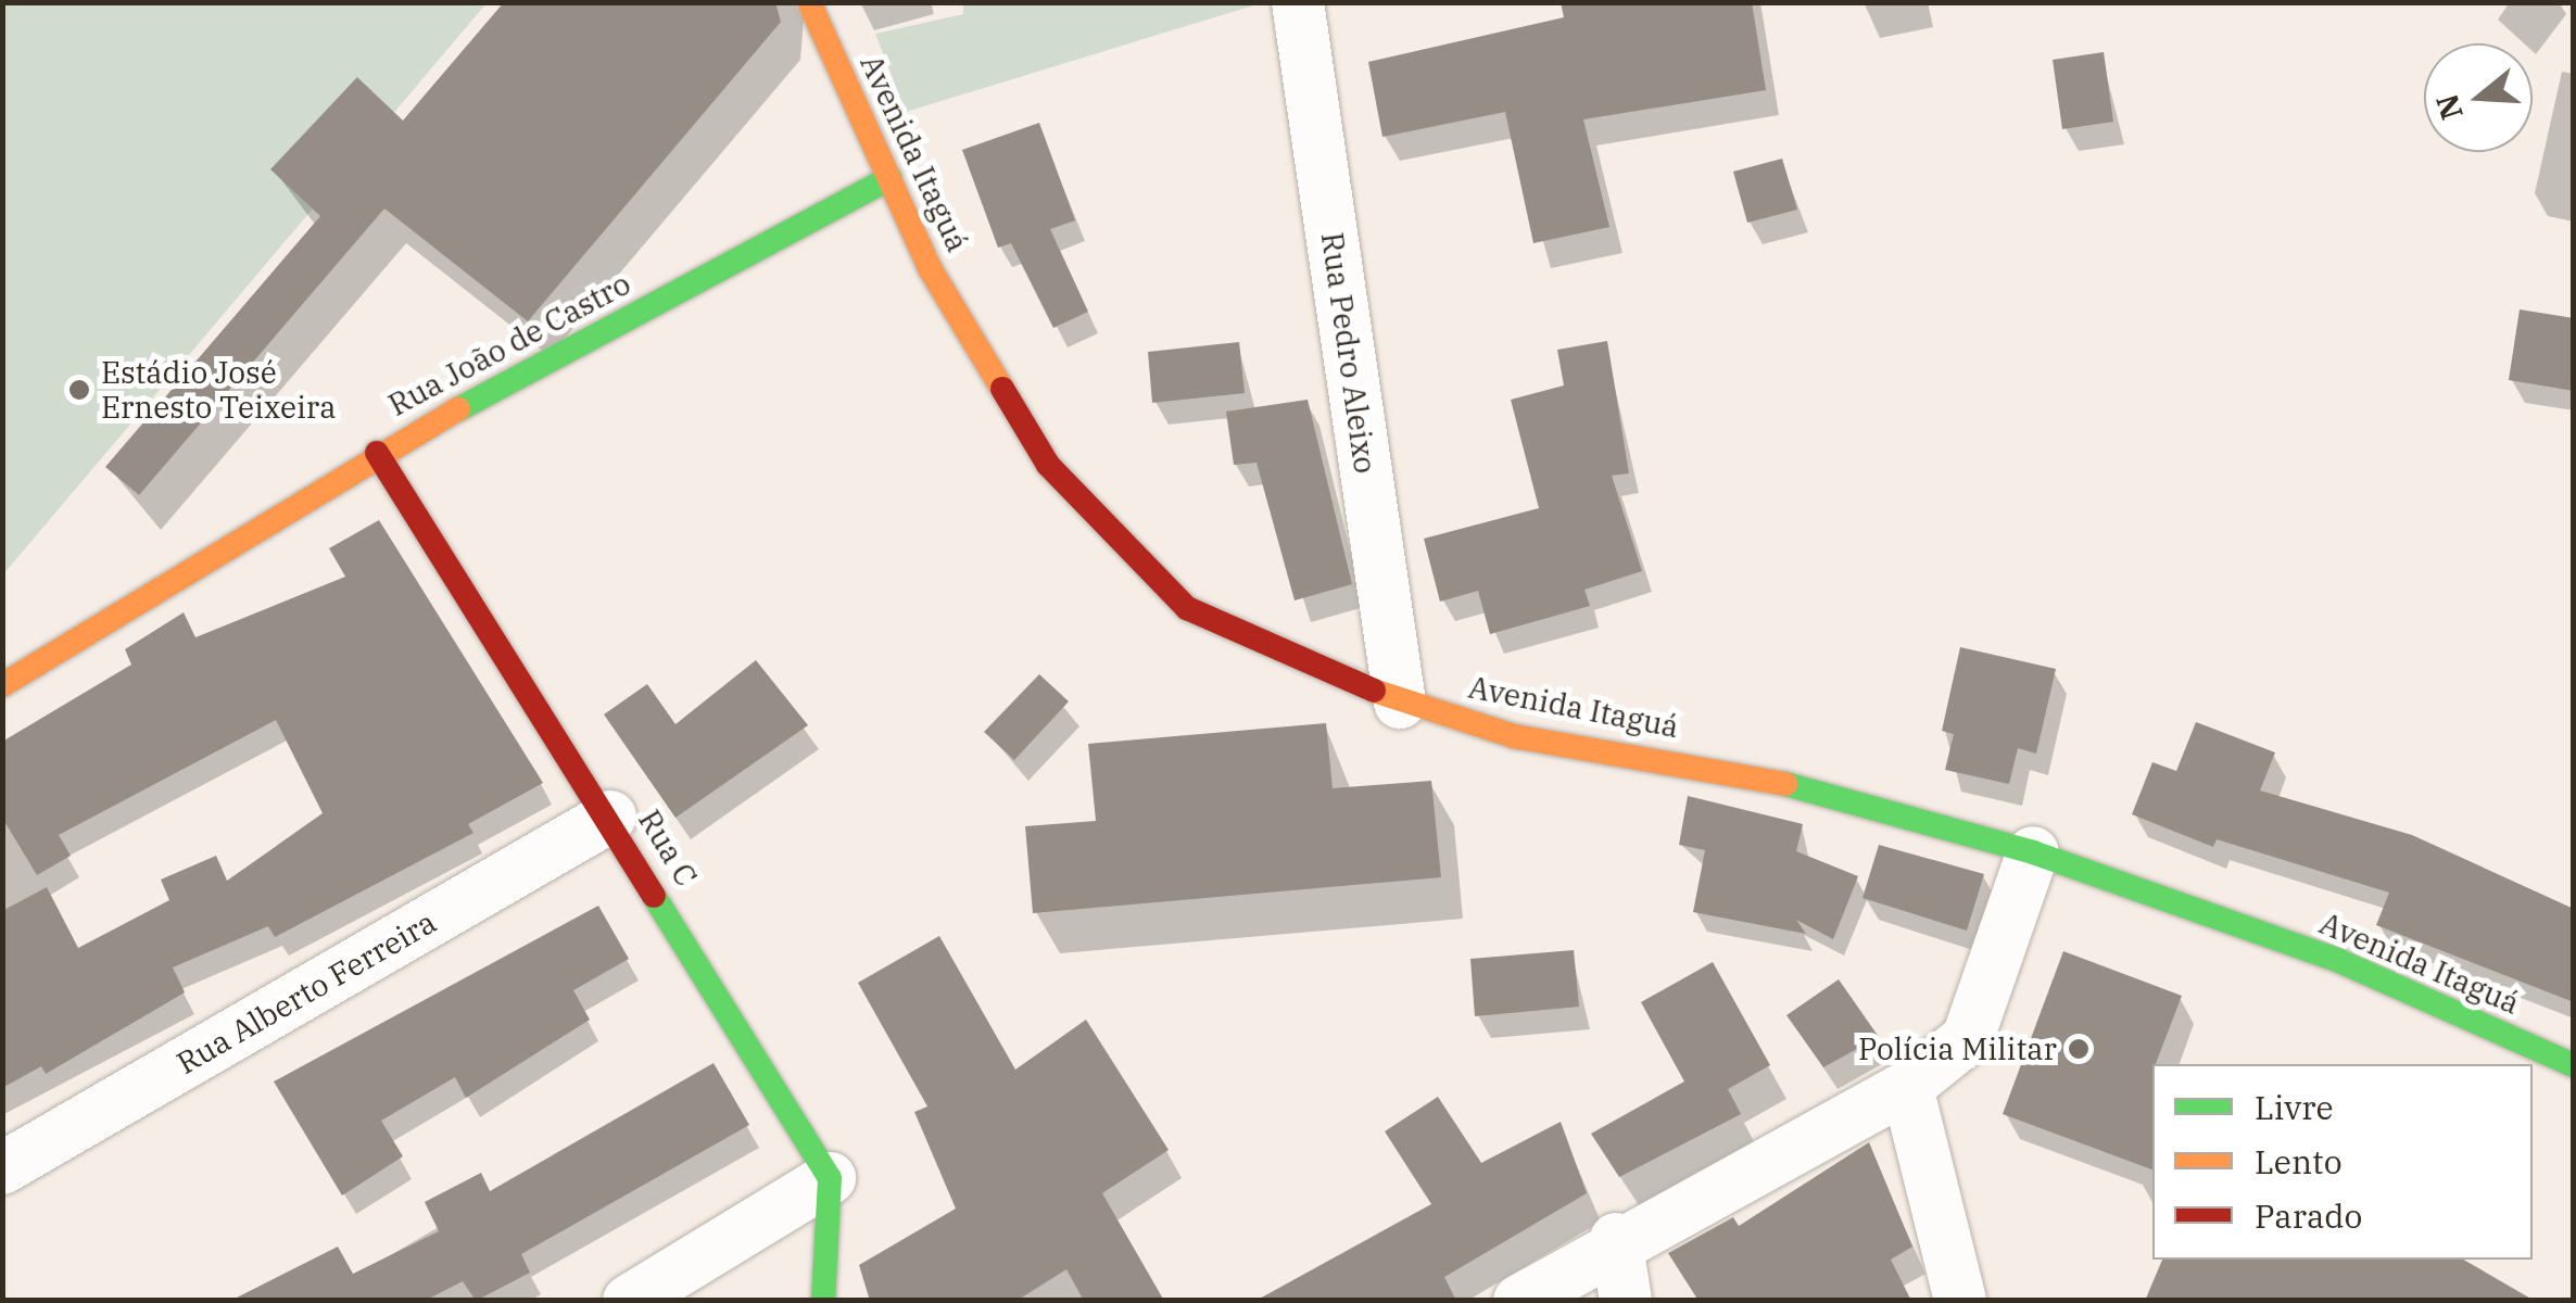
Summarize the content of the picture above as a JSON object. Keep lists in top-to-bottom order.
{
  "streets": {
    "street": [
      "Avenida Itaguá",
      "Rua João de Castro",
      "Rua Pedro Aleixo",
      "Rua C",
      "Rua Alberto Ferreira"
    ]
  },
  "crossings": [
    ["Avenida Itaguá", "Rua João de Castro"],
    ["Avenida Itaguá", "Rua Pedro Aleixo"],
    ["Rua João de Castro", "Rua C"],
    ["Rua C", "Rua Alberto Ferreira"]
  ],
  "places": ["Estádio José Ernesto Teixeira", "Polícia Militar"],
  "legend": ["Livre", "Lento", "Parado"],
  "north": "left"
}
